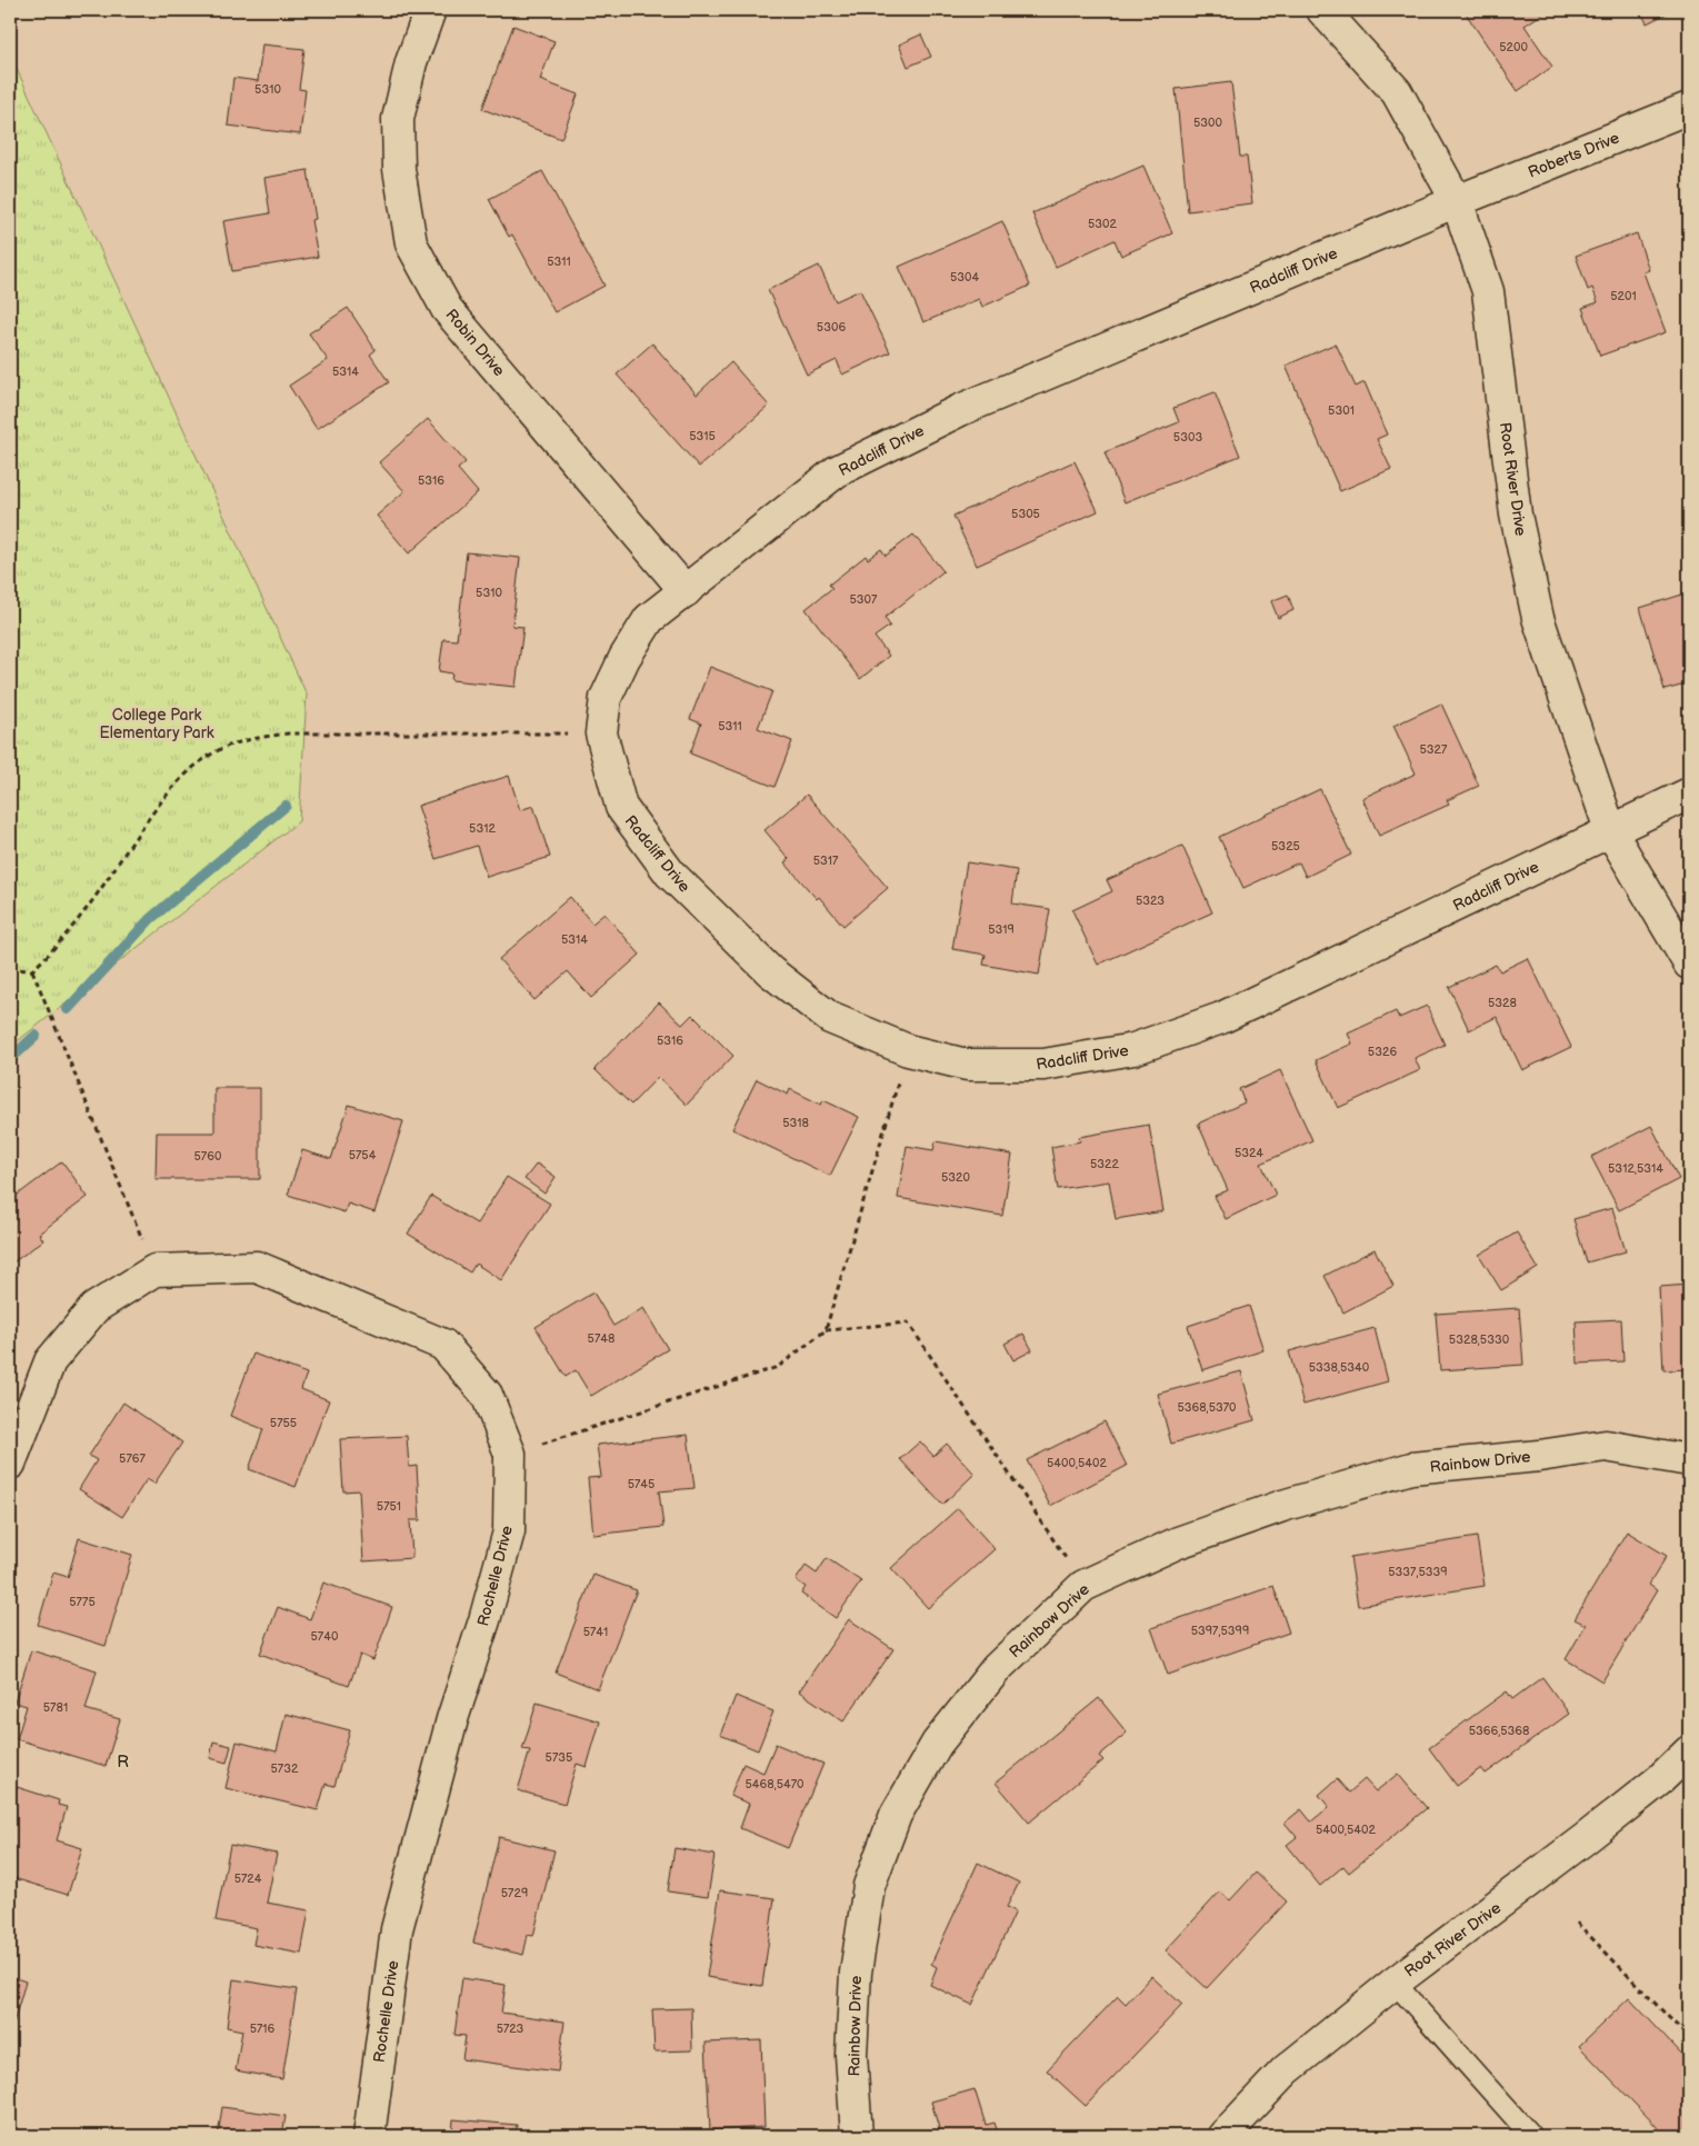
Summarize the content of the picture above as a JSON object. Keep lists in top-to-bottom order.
{
  "streets": {
    "street": [
      "Roberts Drive",
      "Radcliff Drive",
      "Robin Drive",
      "Root River Drive",
      "Rainbow Drive",
      "Rochelle Drive"
    ]
  },
  "crossings": [
    ["Roberts Drive", "Radcliff Drive"],
    ["Roberts Drive", "Root River Drive"],
    ["Radcliff Drive", "Robin Drive"],
    ["Radcliff Drive", "Root River Drive"]
  ],
  "districts": ["R"],
  "parks": ["College Park Elementary Park"],
  "house_numbers": [
    "5200",
    "5310",
    "5300",
    "5302",
    "5311",
    "5304",
    "5201",
    "5306",
    "5314",
    "5301",
    "5315",
    "5303",
    "5316",
    "5305",
    "5310",
    "5307",
    "5311",
    "5327",
    "5312",
    "5325",
    "5317",
    "5323",
    "5319",
    "5314",
    "5328",
    "5316",
    "5326",
    "5318",
    "5324",
    "5754",
    "5760",
    "5322",
    "5312,5314",
    "5320",
    "5748",
    "5328,5330",
    "5338,5340",
    "5368,5370",
    "5755",
    "5767",
    "5400,5402",
    "5745",
    "5751",
    "5337,5339",
    "5775",
    "5397,5399",
    "5741",
    "5740",
    "5781",
    "5366,5368",
    "5735",
    "5732",
    "5468,5470",
    "5400,5402",
    "5724",
    "5729",
    "5716",
    "5723"
  ]
}
